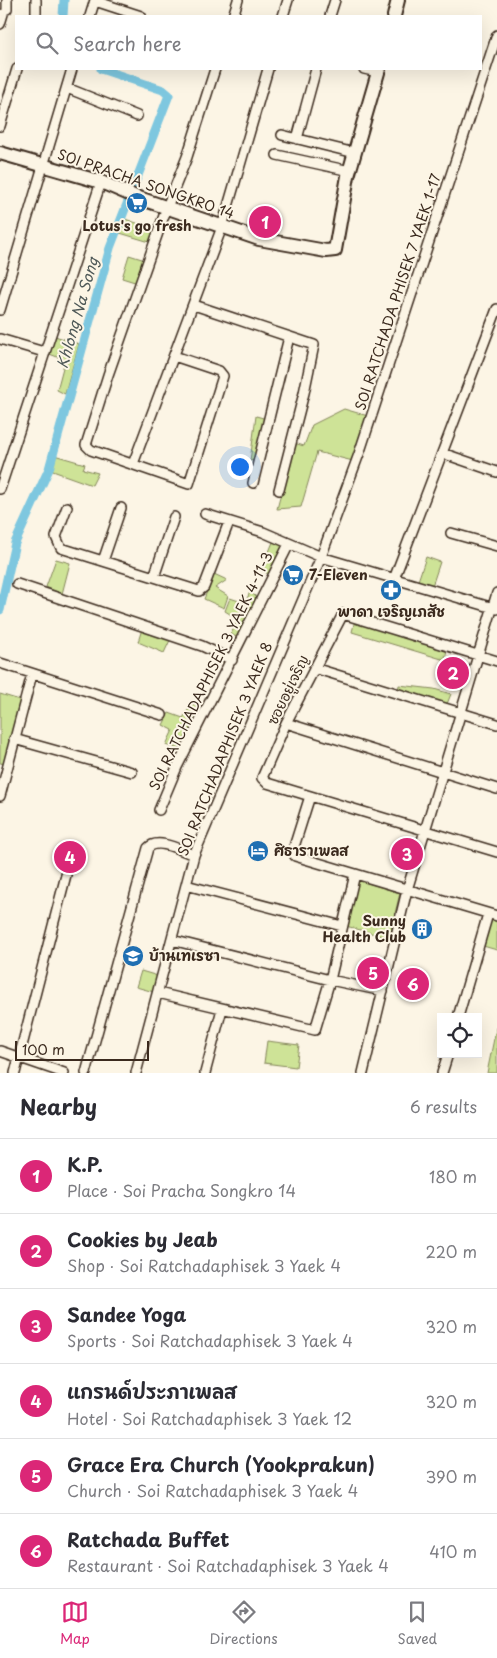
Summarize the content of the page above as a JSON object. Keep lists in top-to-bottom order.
{
  "streets": {
    "street": [
      "SOI PRACHA SONGKRO 14",
      "SOI RATCHADA PHISEK 7 YAEK 1-17",
      "SOI RATCHADAPHISEK 3 YAEK 4-11-3",
      "ซอยอยู่เจริญ",
      "SOI RATCHADAPHISEK 3 YAEK 8"
    ]
  },
  "crossings": [
    ["SOI RATCHADA PHISEK 7 YAEK 1-17", "SOI RATCHADAPHISEK 3 YAEK 8"]
  ],
  "water": ["Khlong Na Song"],
  "places": {
    "supermarket": ["Lotus's go fresh", "7-Eleven"],
    "pharmacy": ["พาดา เจริญเภสัช"],
    "hotel": ["ศิธาราเพลส"],
    "building": ["Sunny Health Club"],
    "school or university": ["บ้านเทเรซา"]
  },
  "scale_bar": "100 m",
  "page": {
    "search": "Search here",
    "pins": [
      "1",
      "2",
      "3",
      "4",
      "5",
      "6"
    ],
    "scale": "100 m",
    "heading": ["Nearby", "6 results"],
    "list": [
      {
        "mark": "1",
        "name": "K.P.",
        "note": "Place · Soi Pracha Songkro 14",
        "value": "180 m"
      },
      {
        "mark": "2",
        "name": "Cookies by Jeab",
        "note": "Shop · Soi Ratchadaphisek 3 Yaek 4",
        "value": "220 m"
      },
      {
        "mark": "3",
        "name": "Sandee Yoga",
        "note": "Sports · Soi Ratchadaphisek 3 Yaek 4",
        "value": "320 m"
      },
      {
        "mark": "4",
        "name": "แกรนด์ประภาเพลส",
        "note": "Hotel · Soi Ratchadaphisek 3 Yaek 12",
        "value": "320 m"
      },
      {
        "mark": "5",
        "name": "Grace Era Church (Yookprakun)",
        "note": "Church · Soi Ratchadaphisek 3 Yaek 4",
        "value": "390 m"
      },
      {
        "mark": "6",
        "name": "Ratchada Buffet",
        "note": "Restaurant · Soi Ratchadaphisek 3 Yaek 4",
        "value": "410 m"
      }
    ],
    "nav": ["Map", "Directions", "Saved"]
  }
}
